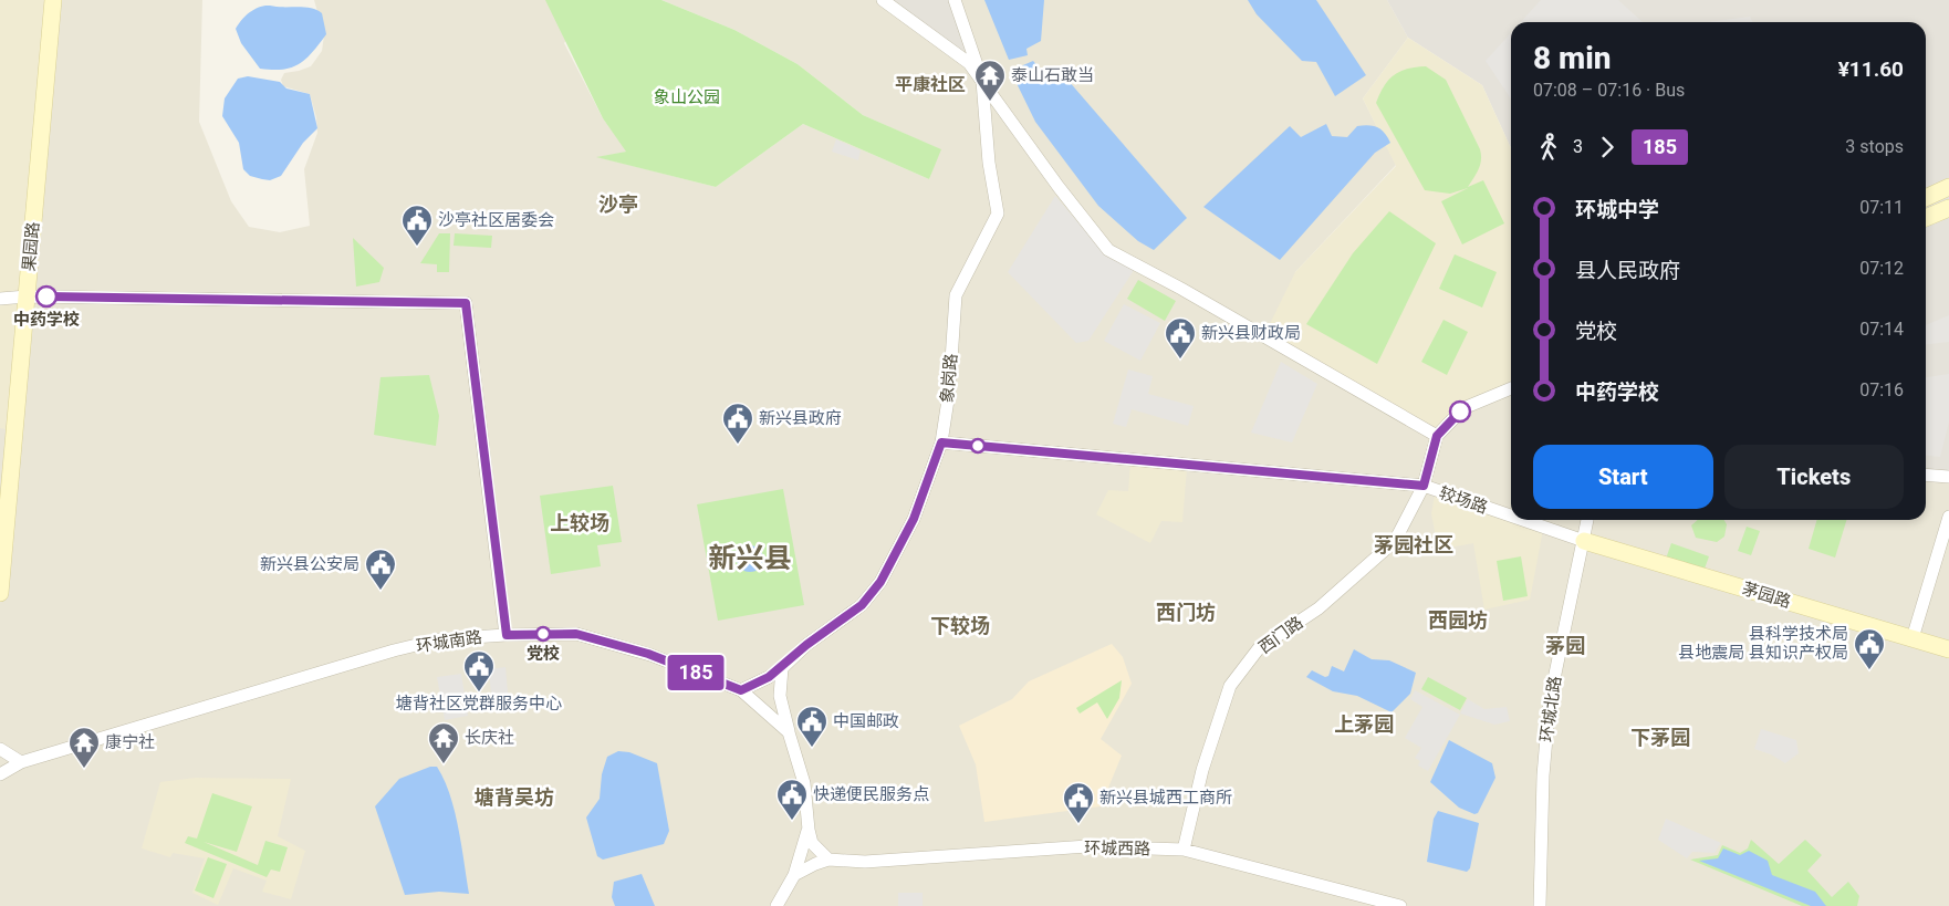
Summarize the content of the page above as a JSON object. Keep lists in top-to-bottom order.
{
  "streets": {
    "street": [
      "果园路",
      "象岗路",
      "较场路",
      "茅园路",
      "西门路",
      "环城南路",
      "环城北路",
      "环城西路"
    ]
  },
  "crossings": [
    ["象岗路", "较场路"],
    ["象岗路", "环城南路"],
    ["较场路", "茅园路"],
    ["较场路", "西门路"],
    ["较场路", "环城北路"],
    ["茅园路", "环城北路"],
    ["西门路", "环城西路"]
  ],
  "districts": [
    "平康社区",
    "沙亭",
    "上较场",
    "茅园社区",
    "新兴县",
    "西门坊",
    "西园坊",
    "下较场",
    "茅园",
    "上茅园",
    "下茅园",
    "塘背吴坊"
  ],
  "parks": ["象山公园"],
  "places": {
    "temple": ["泰山石敢当", "长庆社", "康宁社"],
    "public building": [
      "沙亭社区居委会",
      "新兴县财政局",
      "新兴县政府",
      "新兴县公安局",
      "县科学技术局 县地震局 县知识产权局",
      "塘背社区党群服务中心",
      "中国邮政",
      "快递便民服务点",
      "新兴县城西工商所"
    ],
    "other": ["中药学校", "党校"]
  },
  "lines": ["bus line 185"],
  "page": {
    "on_map": "185",
    "heading": ["8 min", "07:08 – 07:16 · Bus", "¥11.60"],
    "legs": ["3", "185", "3 stops"],
    "list": [
      {
        "name": "环城中学",
        "value": "07:11"
      },
      {
        "name": "县人民政府",
        "value": "07:12"
      },
      {
        "name": "党校",
        "value": "07:14"
      },
      {
        "name": "中药学校",
        "value": "07:16"
      }
    ],
    "buttons": ["Start", "Tickets"]
  }
}
